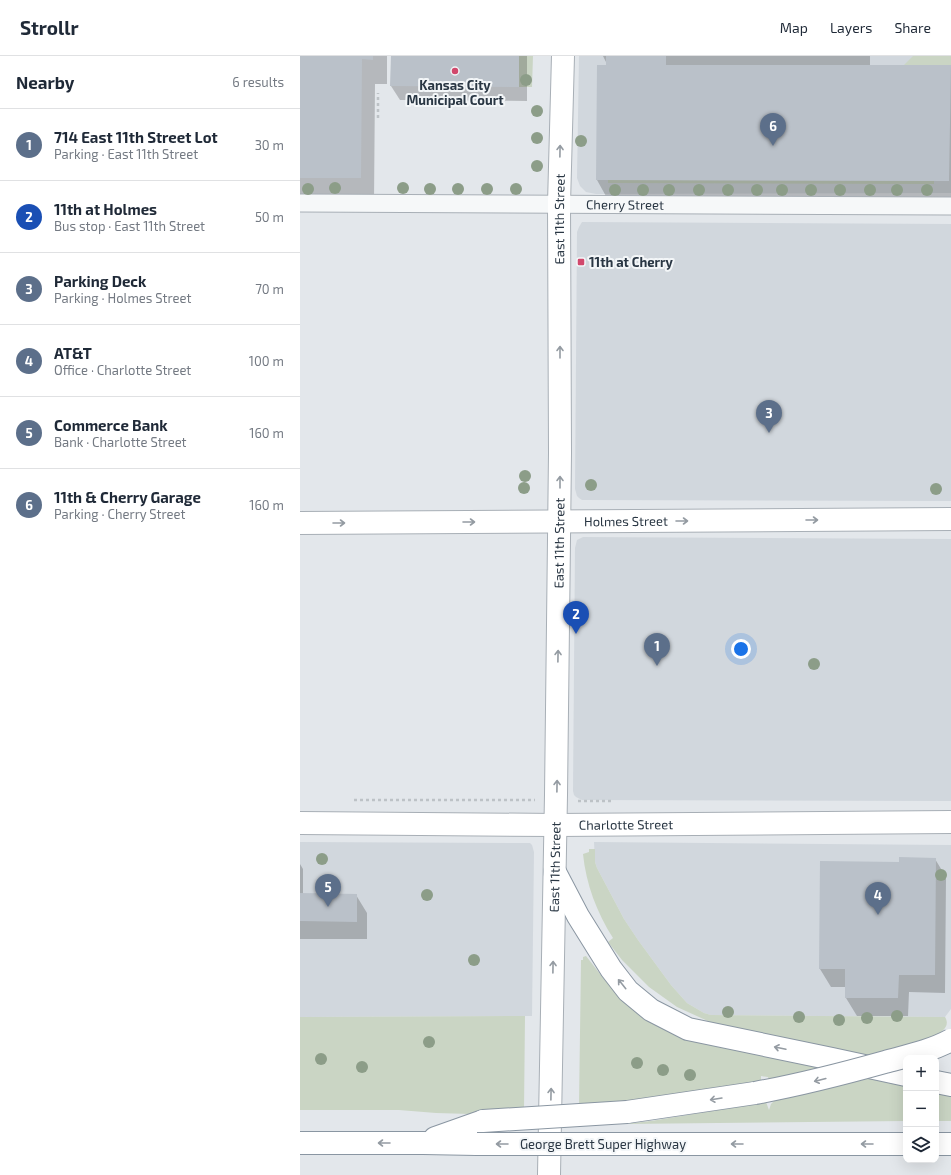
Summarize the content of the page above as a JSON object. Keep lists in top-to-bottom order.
{
  "streets": {
    "main road": [
      "East 11th Street",
      "Holmes Street",
      "Charlotte Street",
      "George Brett Super Highway"
    ],
    "street": ["Cherry Street"]
  },
  "crossings": [
    ["Cherry Street", "East 11th Street"],
    ["East 11th Street", "Holmes Street"],
    ["East 11th Street", "Charlotte Street"]
  ],
  "one_way": ["East 11th Street", "Holmes Street"],
  "places": {
    "other": ["Kansas City Municipal Court"],
    "transit": ["11th at Cherry"]
  },
  "page": {
    "header": "Strollr",
    "nav": ["Map", "Layers", "Share"],
    "heading": ["Nearby", "6 results"],
    "list": [
      {
        "mark": "1",
        "name": "714 East 11th Street Lot",
        "note": "Parking · East 11th Street",
        "value": "30 m"
      },
      {
        "mark": "2",
        "name": "11th at Holmes",
        "note": "Bus stop · East 11th Street",
        "value": "50 m"
      },
      {
        "mark": "3",
        "name": "Parking Deck",
        "note": "Parking · Holmes Street",
        "value": "70 m"
      },
      {
        "mark": "4",
        "name": "AT&T",
        "note": "Office · Charlotte Street",
        "value": "100 m"
      },
      {
        "mark": "5",
        "name": "Commerce Bank",
        "note": "Bank · Charlotte Street",
        "value": "160 m"
      },
      {
        "mark": "6",
        "name": "11th & Cherry Garage",
        "note": "Parking · Cherry Street",
        "value": "160 m"
      }
    ],
    "pins": [
      "6",
      "3",
      "2",
      "1",
      "5",
      "4"
    ],
    "map_buttons": ["+", "−"]
  }
}
